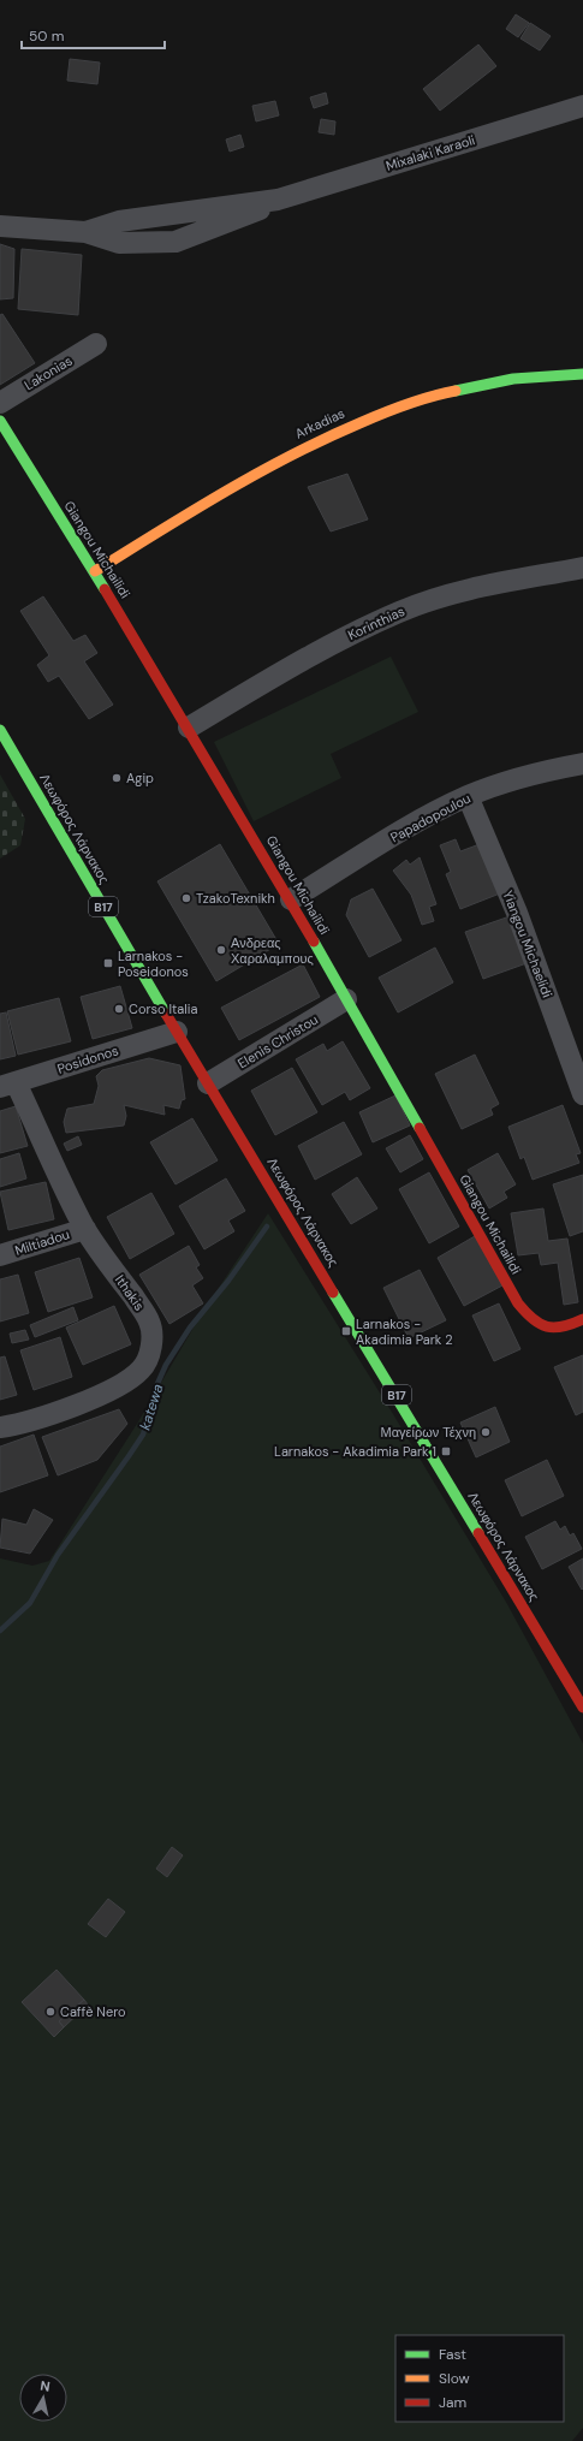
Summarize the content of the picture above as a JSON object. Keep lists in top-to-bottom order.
{
  "streets": {
    "street": [
      "Mixalaki Karaoli",
      "Lakonias",
      "Arkadias",
      "Giangou Michailidi",
      "Korinthias",
      "Papadopoulou",
      "Λεωφόρος Λάρνακος",
      "B17",
      "Yiangou Michaelidi",
      "Elenis Christou",
      "Posidonos",
      "Miltiadou",
      "Ithakis"
    ]
  },
  "crossings": [
    ["Arkadias", "Giangou Michailidi"],
    ["Giangou Michailidi", "Korinthias"],
    ["Giangou Michailidi", "Papadopoulou"],
    ["Giangou Michailidi", "Elenis Christou"],
    ["Papadopoulou", "Yiangou Michaelidi"],
    ["Λεωφόρος Λάρνακος", "Elenis Christou"],
    ["Λεωφόρος Λάρνακος", "Posidonos"],
    ["Posidonos", "Ithakis"],
    ["Miltiadou", "Ithakis"]
  ],
  "water": ["katewa"],
  "places": {
    "other": [
      "Agip",
      "TzakoTexnikh",
      "Ανδρεας Χαραλαμπους",
      "Corso Italia",
      "Μαγείρων Τέχνη",
      "Caffè Nero"
    ],
    "transit": ["Larnakos - Poseidonos", "Larnakos - Akadimia Park 2", "Larnakos - Akadimia Park 1"]
  },
  "legend": ["Fast", "Slow", "Jam"],
  "scale_bar": "50 m",
  "north": "top"
}
